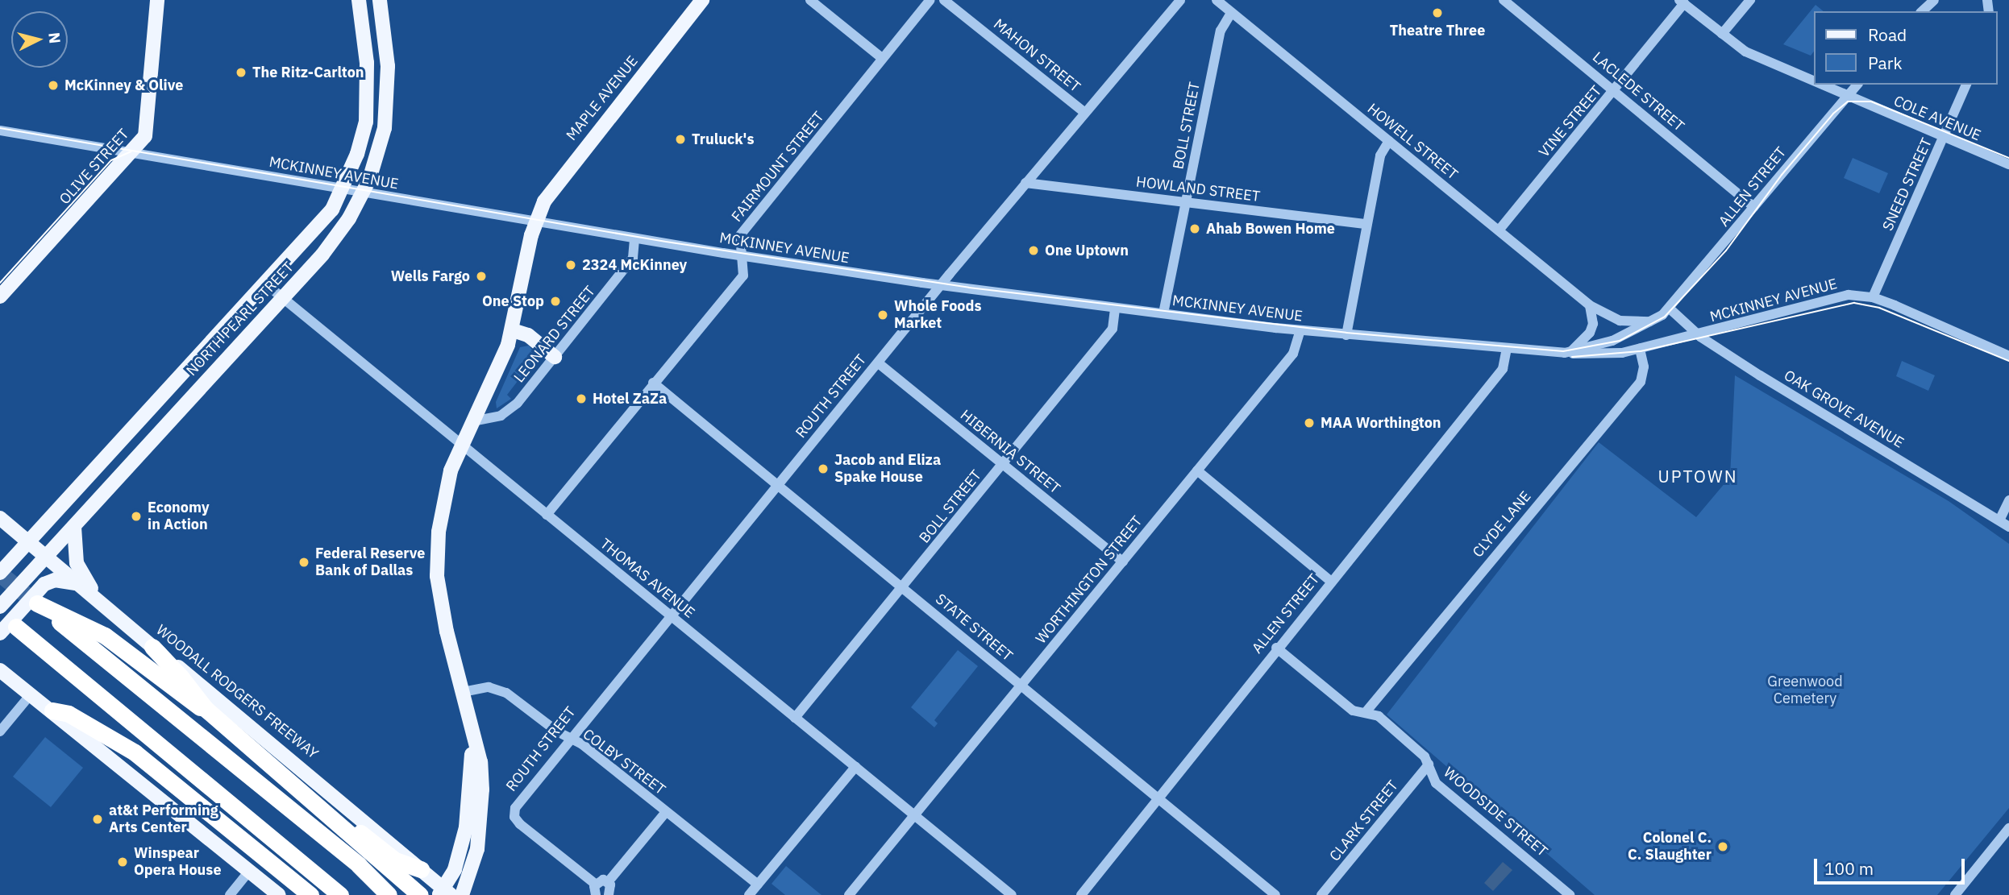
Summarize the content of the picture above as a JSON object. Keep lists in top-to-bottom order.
{
  "streets": {
    "main road": [
      "MAPLE AVENUE",
      "OLIVE STREET",
      "NORTH PEARL STREET",
      "WOODALL RODGERS FREEWAY"
    ],
    "street": [
      "MAHON STREET",
      "LACLEDE STREET",
      "COLE AVENUE",
      "VINE STREET",
      "BOLL STREET",
      "HOWELL STREET",
      "FAIRMOUNT STREET",
      "MCKINNEY AVENUE",
      "SNEED STREET",
      "ALLEN STREET",
      "HOWLAND STREET",
      "LEONARD STREET",
      "ROUTH STREET",
      "OAK GROVE AVENUE",
      "HIBERNIA STREET",
      "CLYDE LANE",
      "THOMAS AVENUE",
      "WORTHINGTON STREET",
      "STATE STREET",
      "COLBY STREET",
      "WOODSIDE STREET",
      "CLARK STREET"
    ]
  },
  "crossings": [
    ["MAHON STREET", "ROUTH STREET"],
    ["LACLEDE STREET", "VINE STREET"],
    ["LACLEDE STREET", "ALLEN STREET"],
    ["MAPLE AVENUE", "MCKINNEY AVENUE"],
    ["MAPLE AVENUE", "LEONARD STREET"],
    ["MAPLE AVENUE", "THOMAS AVENUE"],
    ["MAPLE AVENUE", "COLBY STREET"],
    ["COLE AVENUE", "VINE STREET"],
    ["COLE AVENUE", "SNEED STREET"],
    ["COLE AVENUE", "ALLEN STREET"],
    ["VINE STREET", "HOWELL STREET"],
    ["BOLL STREET", "HOWELL STREET"],
    ["BOLL STREET", "MCKINNEY AVENUE"],
    ["BOLL STREET", "HOWLAND STREET"],
    ["BOLL STREET", "HIBERNIA STREET"],
    ["BOLL STREET", "THOMAS AVENUE"],
    ["BOLL STREET", "STATE STREET"],
    ["HOWELL STREET", "MCKINNEY AVENUE"],
    ["OLIVE STREET", "MCKINNEY AVENUE"],
    ["FAIRMOUNT STREET", "MCKINNEY AVENUE"],
    ["FAIRMOUNT STREET", "THOMAS AVENUE"],
    ["FAIRMOUNT STREET", "STATE STREET"],
    ["MCKINNEY AVENUE", "SNEED STREET"],
    ["MCKINNEY AVENUE", "ALLEN STREET"],
    ["MCKINNEY AVENUE", "NORTH PEARL STREET"],
    ["MCKINNEY AVENUE", "LEONARD STREET"],
    ["MCKINNEY AVENUE", "ROUTH STREET"],
    ["MCKINNEY AVENUE", "OAK GROVE AVENUE"],
    ["MCKINNEY AVENUE", "CLYDE LANE"],
    ["MCKINNEY AVENUE", "WORTHINGTON STREET"],
    ["ALLEN STREET", "OAK GROVE AVENUE"],
    ["ALLEN STREET", "STATE STREET"],
    ["ALLEN STREET", "WOODSIDE STREET"],
    ["HOWLAND STREET", "ROUTH STREET"],
    ["NORTH PEARL STREET", "THOMAS AVENUE"],
    ["NORTH PEARL STREET", "WOODALL RODGERS FREEWAY"],
    ["ROUTH STREET", "HIBERNIA STREET"],
    ["ROUTH STREET", "THOMAS AVENUE"],
    ["ROUTH STREET", "STATE STREET"],
    ["ROUTH STREET", "COLBY STREET"],
    ["HIBERNIA STREET", "WORTHINGTON STREET"],
    ["CLYDE LANE", "WOODSIDE STREET"],
    ["THOMAS AVENUE", "WORTHINGTON STREET"],
    ["WORTHINGTON STREET", "STATE STREET"],
    ["WOODSIDE STREET", "CLARK STREET"]
  ],
  "districts": ["UPTOWN"],
  "parks": ["Greenwood Cemetery"],
  "places": [
    "Theatre Three",
    "The Ritz-Carlton",
    "McKinney & Olive",
    "Truluck's",
    "Ahab Bowen Home",
    "One Uptown",
    "2324 McKinney",
    "Wells Fargo",
    "One Stop",
    "Whole Foods Market",
    "Hotel ZaZa",
    "MAA Worthington",
    "Jacob and Eliza Spake House",
    "Economy in Action",
    "Federal Reserve Bank of Dallas",
    "at&t Performing Arts Center",
    "Colonel C. C. Slaughter",
    "Winspear Opera House"
  ],
  "legend": ["Road", "Park"],
  "scale_bar": "100 m",
  "north": "right"
}
